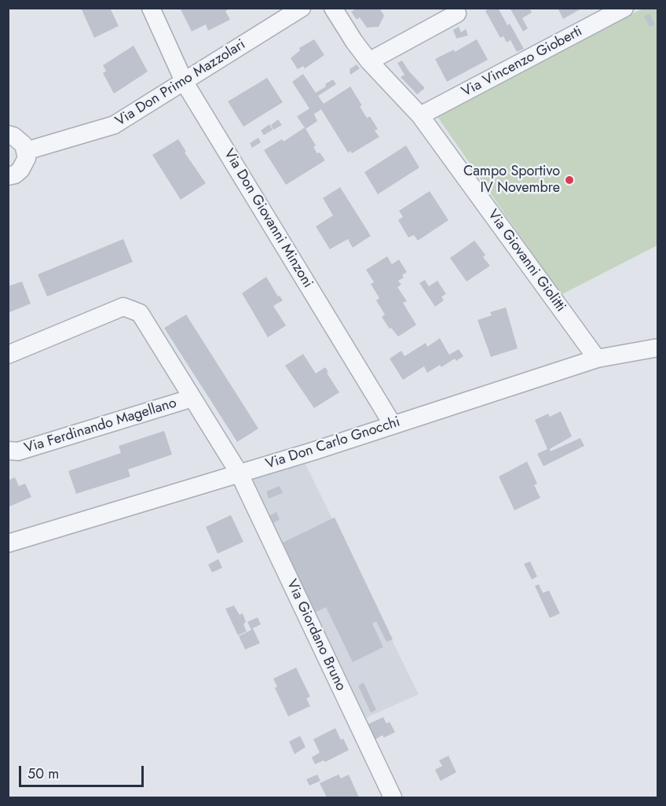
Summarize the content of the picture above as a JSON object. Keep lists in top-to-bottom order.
{
  "streets": {
    "street": [
      "Via Vincenzo Gioberti",
      "Via Don Primo Mazzolari",
      "Via Don Giovanni Minzoni",
      "Via Giovanni Giolitti",
      "Via Ferdinando Magellano",
      "Via Don Carlo Gnocchi",
      "Via Giordano Bruno"
    ]
  },
  "crossings": [
    ["Via Vincenzo Gioberti", "Via Giovanni Giolitti"],
    ["Via Don Primo Mazzolari", "Via Don Giovanni Minzoni"],
    ["Via Don Giovanni Minzoni", "Via Don Carlo Gnocchi"],
    ["Via Giovanni Giolitti", "Via Don Carlo Gnocchi"],
    ["Via Ferdinando Magellano", "Via Don Carlo Gnocchi"],
    ["Via Ferdinando Magellano", "Via Giordano Bruno"],
    ["Via Don Carlo Gnocchi", "Via Giordano Bruno"]
  ],
  "places": ["Campo Sportivo IV Novembre"],
  "scale_bar": "50 m"
}
